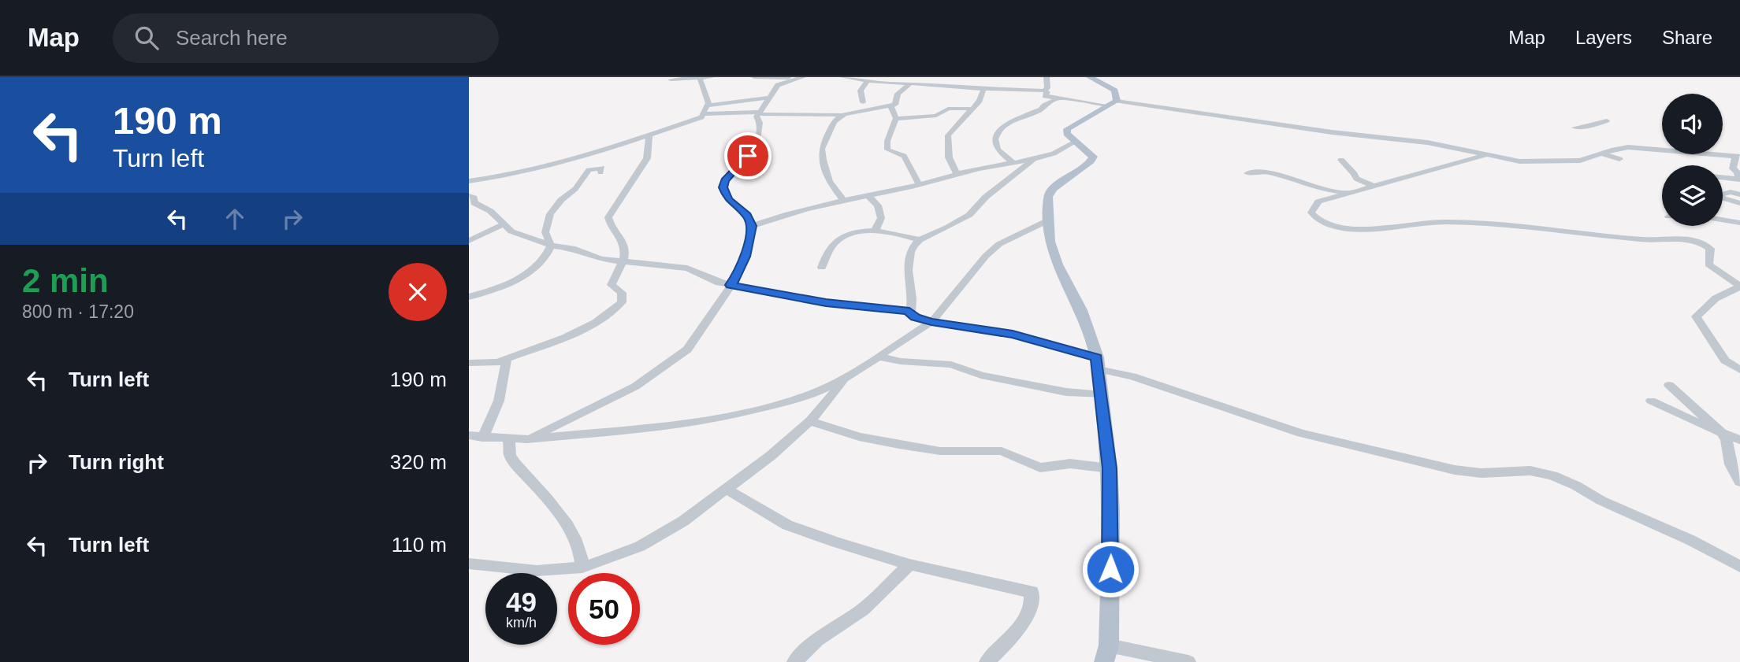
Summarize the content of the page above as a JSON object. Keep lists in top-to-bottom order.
{
  "page": {
    "header": "Map",
    "search": "Search here",
    "nav": ["Map", "Layers", "Share"],
    "turn": ["190 m", "Turn left"],
    "heading": ["2 min", "800 m · 17:20"],
    "list": [
      {
        "name": "Turn left",
        "value": "190 m"
      },
      {
        "name": "Turn right",
        "value": "320 m"
      },
      {
        "name": "Turn left",
        "value": "110 m"
      }
    ],
    "speed": "49 km/h",
    "limit": "50"
  }
}
